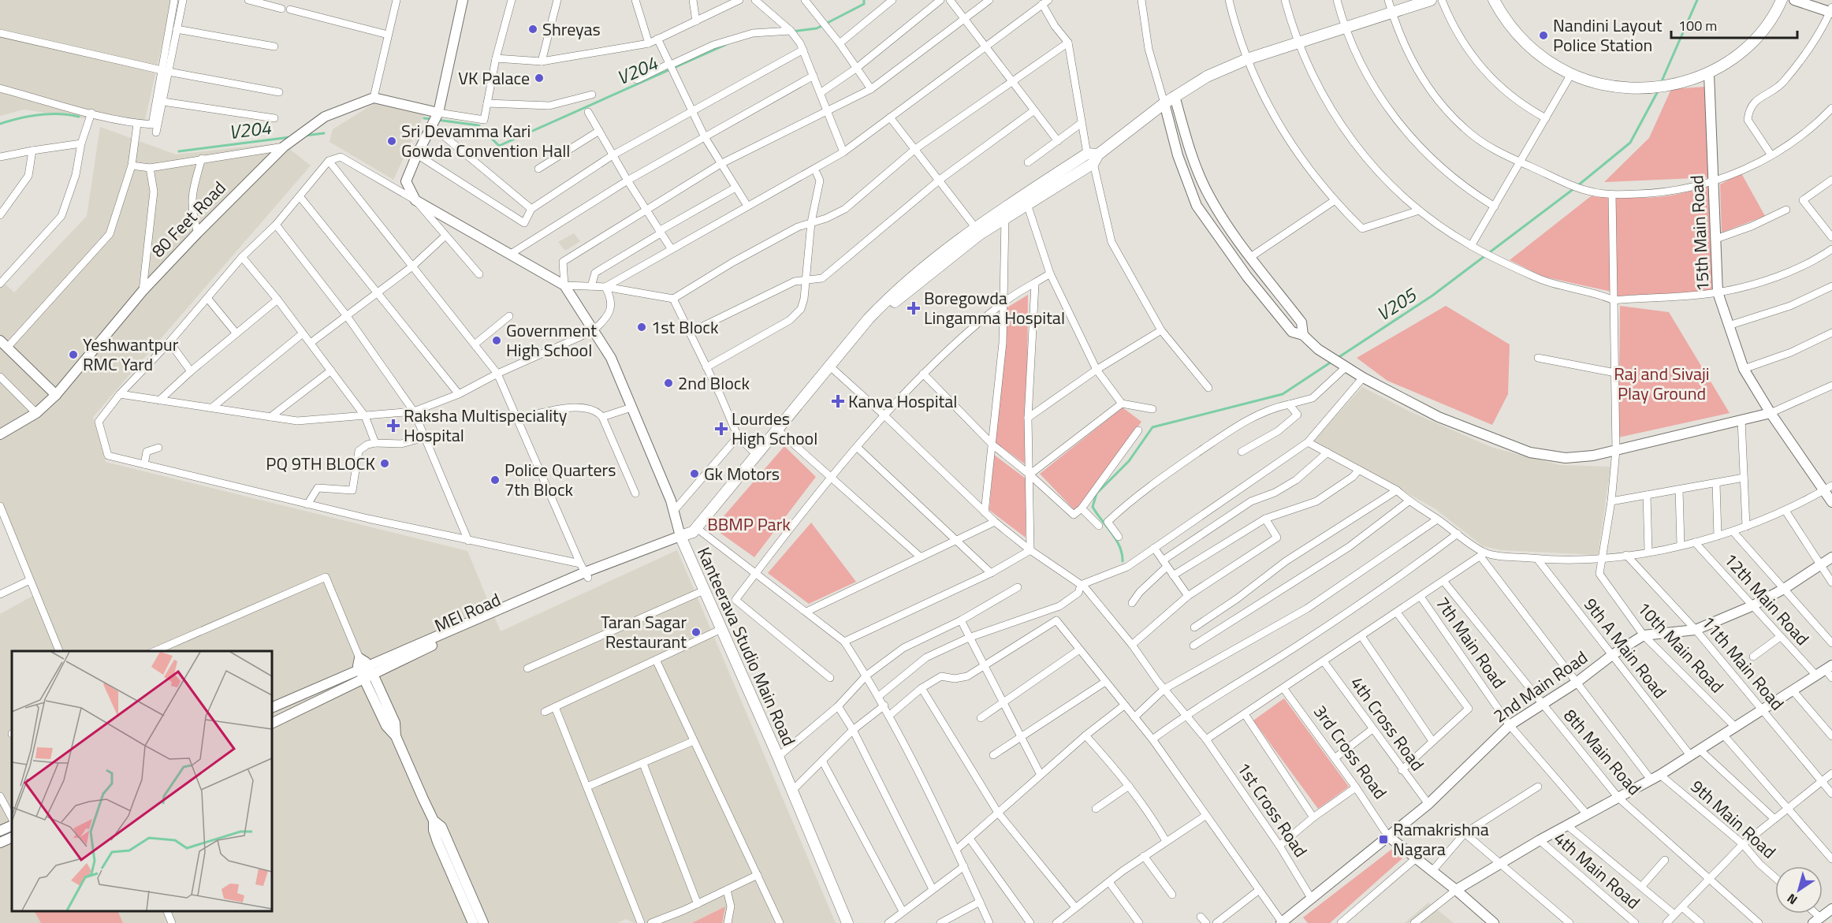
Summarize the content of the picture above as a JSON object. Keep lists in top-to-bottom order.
{
  "streets": {
    "main road": ["Kanteerava Studio Main Road"],
    "street": [
      "80 Feet Road",
      "15th Main Road",
      "12th Main Road",
      "MEI Road",
      "7th Main Road",
      "10th Main Road",
      "9th A Main Road",
      "11th Main Road",
      "2nd Main Road",
      "4th Cross Road",
      "3rd Cross Road",
      "8th Main Road",
      "1st Cross Road",
      "9th Main Road",
      "4th Main Road"
    ]
  },
  "crossings": [
    ["12th Main Road", "2nd Main Road"],
    ["MEI Road", "Kanteerava Studio Main Road"],
    ["7th Main Road", "2nd Main Road"],
    ["10th Main Road", "2nd Main Road"],
    ["9th A Main Road", "2nd Main Road"],
    ["11th Main Road", "2nd Main Road"],
    ["2nd Main Road", "4th Cross Road"],
    ["2nd Main Road", "3rd Cross Road"],
    ["2nd Main Road", "8th Main Road"],
    ["2nd Main Road", "1st Cross Road"],
    ["2nd Main Road", "9th Main Road"]
  ],
  "water": ["V204", "V205"],
  "parks": ["Raj and Sivaji Play Ground", "BBMP Park"],
  "places": {
    "other": [
      "Shreyas",
      "Nandini Layout Police Station",
      "VK Palace",
      "Sri Devamma Kari Gowda Convention Hall",
      "1st Block",
      "Government High School",
      "Yeshwantpur RMC Yard",
      "2nd Block",
      "PQ 9TH BLOCK",
      "Gk Motors",
      "Police Quarters 7th Block",
      "Taran Sagar Restaurant"
    ],
    "health": [
      "Boregowda Lingamma Hospital",
      "Kanva Hospital",
      "Raksha Multispeciality Hospital",
      "Lourdes High School"
    ],
    "transit": ["Ramakrishna Nagara"]
  },
  "scale_bar": "100 m",
  "north": "bottom left"
}
